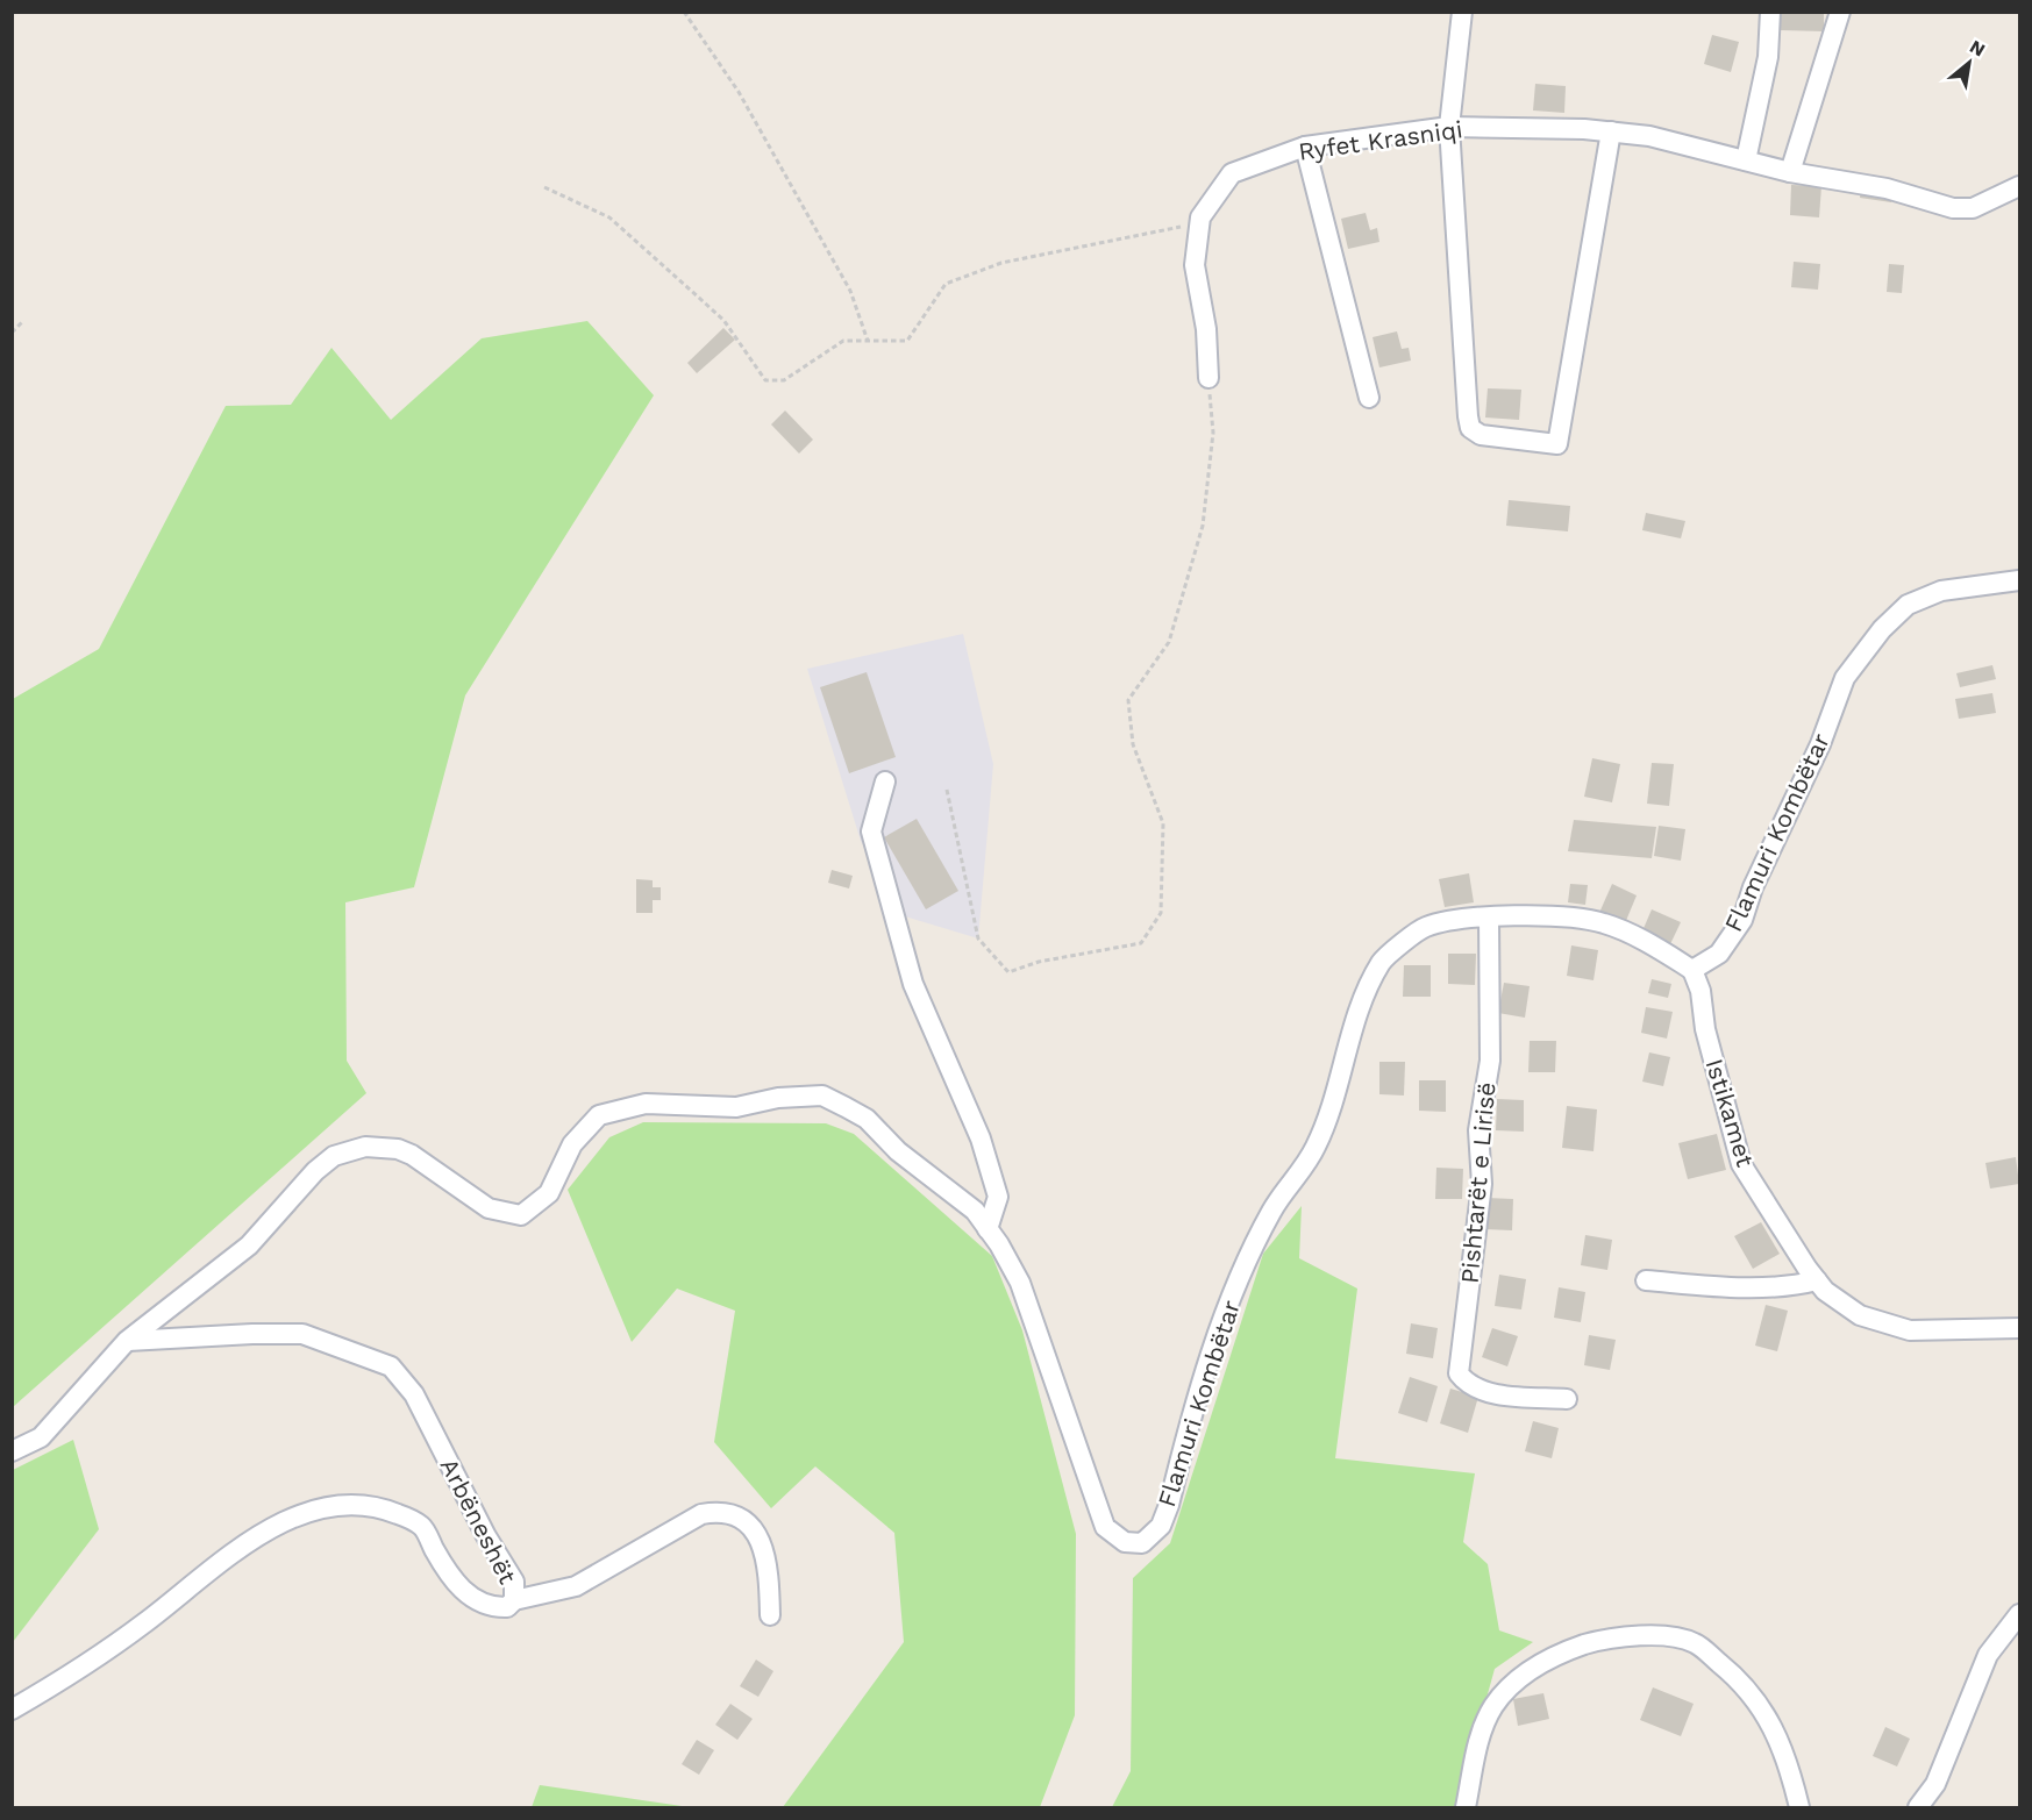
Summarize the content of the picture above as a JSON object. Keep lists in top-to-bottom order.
{
  "streets": {
    "street": [
      "Ryfet Krasniqi",
      "Flamuri Kombëtar",
      "Istikamet",
      "Pishtarët e Lirisë",
      "Arbëneshët"
    ]
  },
  "crossings": [
    ["Flamuri Kombëtar", "Istikamet"],
    ["Flamuri Kombëtar", "Pishtarët e Lirisë"],
    ["Flamuri Kombëtar", "Arbëneshët"]
  ],
  "north": "top right"
}
